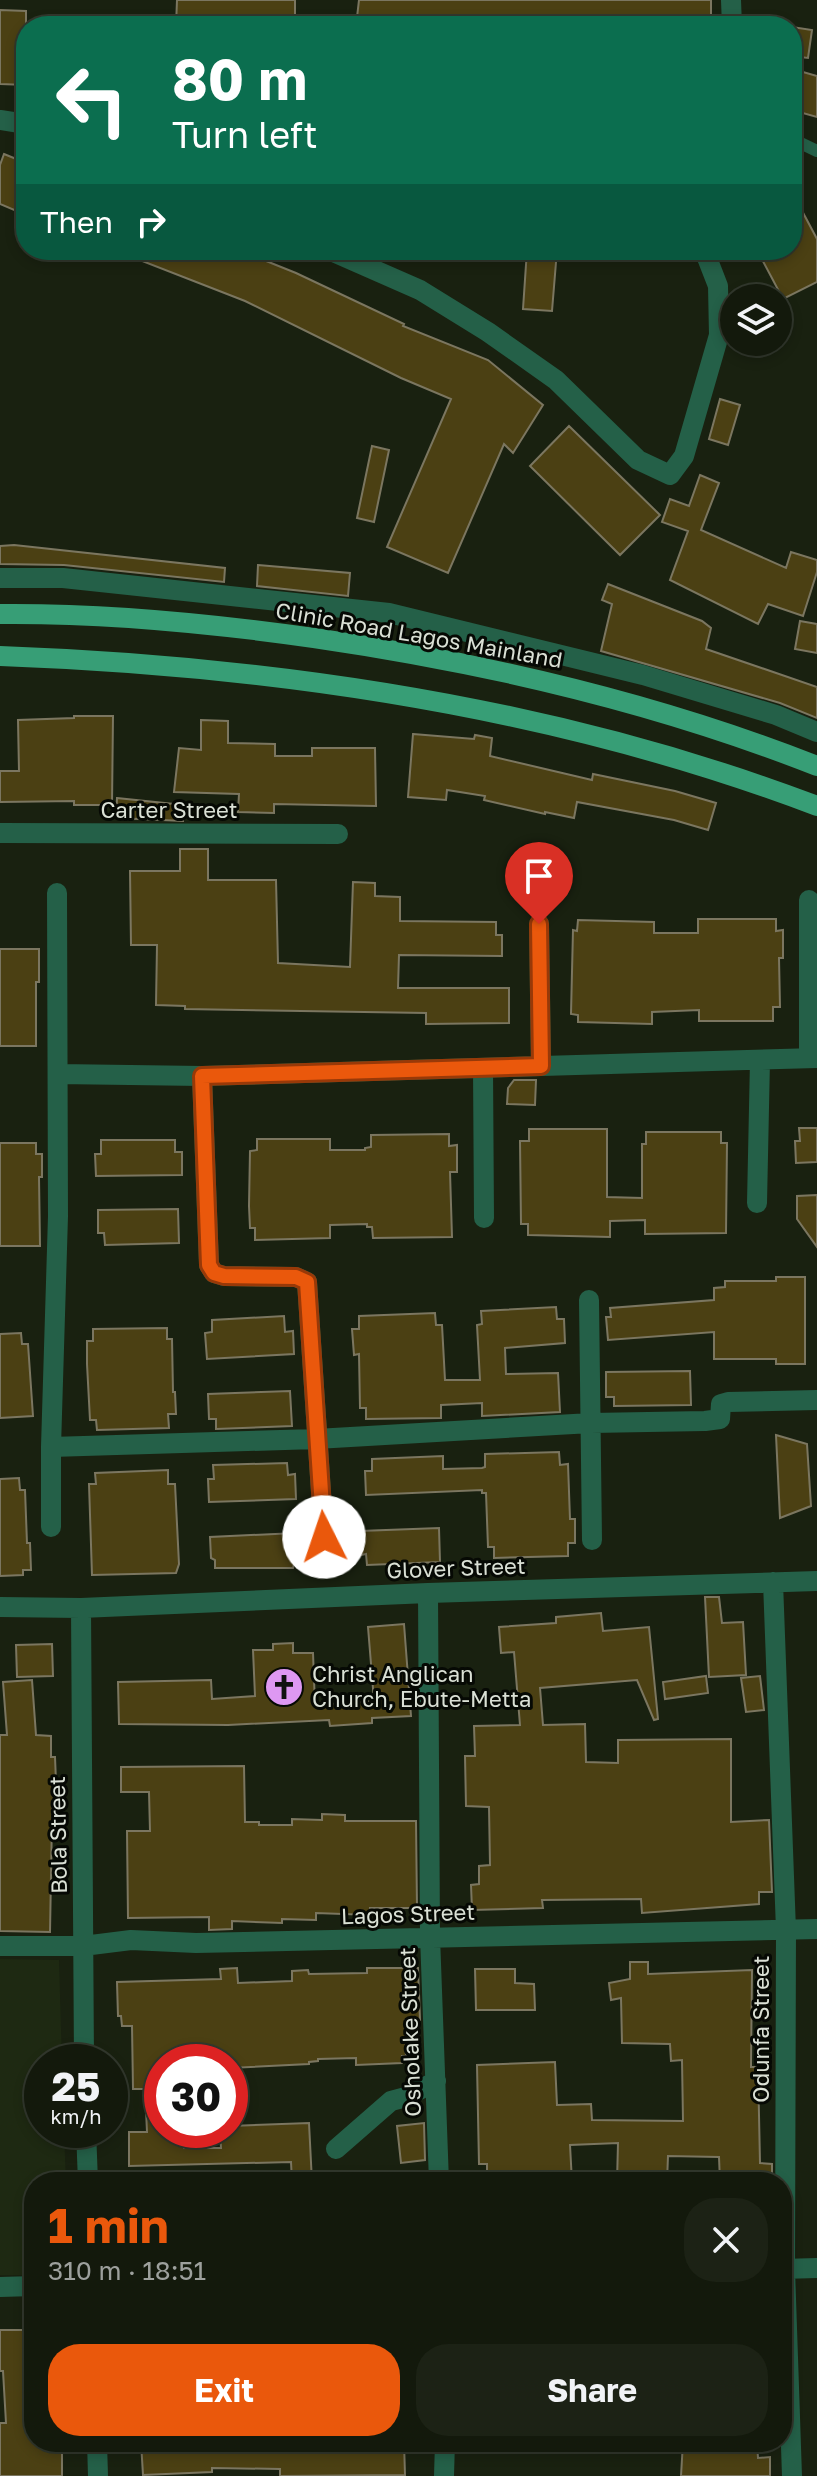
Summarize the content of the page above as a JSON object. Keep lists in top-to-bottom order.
{
  "streets": {
    "main road": ["Clinic Road Lagos Mainland"],
    "street": [
      "Carter Street",
      "Glover Street",
      "Bola Street",
      "Lagos Street",
      "Odunfa Street",
      "Osholake Street"
    ]
  },
  "crossings": [
    ["Glover Street", "Bola Street"],
    ["Glover Street", "Odunfa Street"],
    ["Glover Street", "Osholake Street"],
    ["Bola Street", "Lagos Street"],
    ["Lagos Street", "Odunfa Street"],
    ["Lagos Street", "Osholake Street"]
  ],
  "places": {
    "church": ["Christ Anglican Church, Ebute-Metta"]
  },
  "page": {
    "turn": ["80 m", "Turn left"],
    "then": "Then",
    "speed": "25 km/h",
    "limit": "30",
    "heading": ["1 min", "310 m · 18:51"],
    "buttons": ["Exit", "Share"]
  }
}
